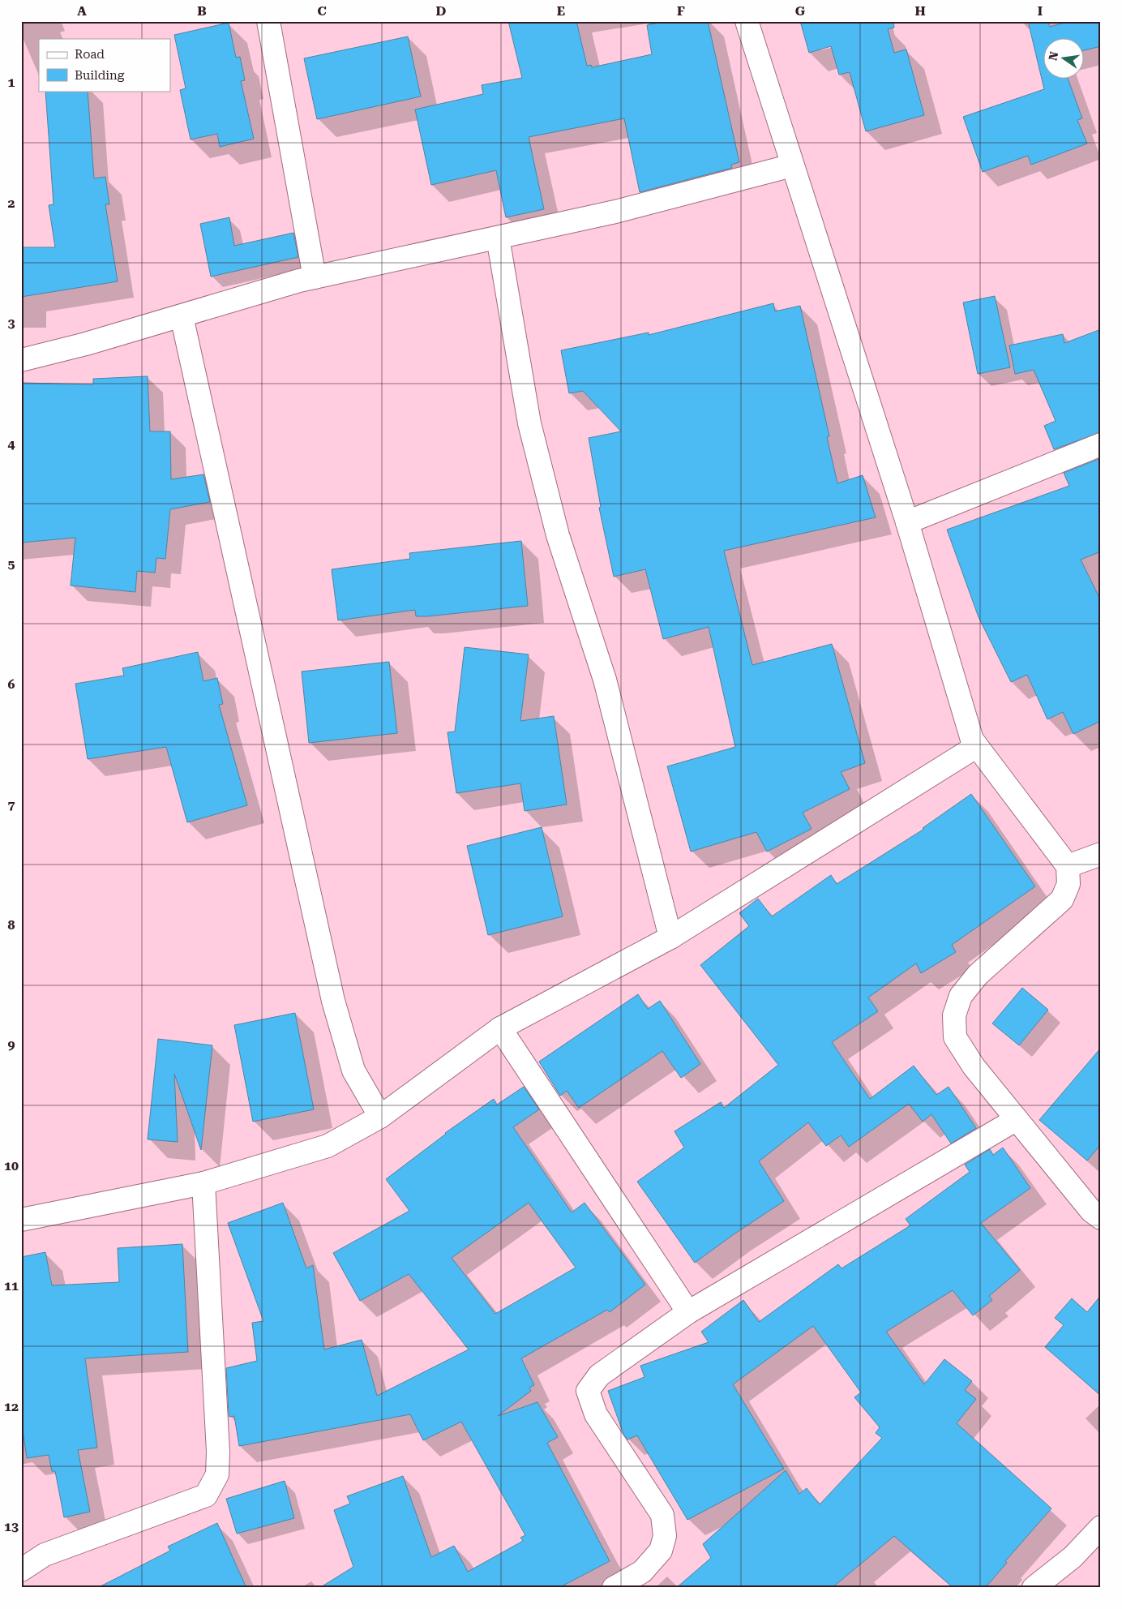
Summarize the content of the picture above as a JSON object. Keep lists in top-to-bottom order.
{
  "legend": ["Road", "Building"],
  "north": "left",
  "grid": {
    "columns": [
      "A",
      "B",
      "C",
      "D",
      "E",
      "F",
      "G",
      "H",
      "I"
    ],
    "rows": [
      "1",
      "2",
      "3",
      "4",
      "5",
      "6",
      "7",
      "8",
      "9",
      "10",
      "11",
      "12",
      "13"
    ]
  }
}
